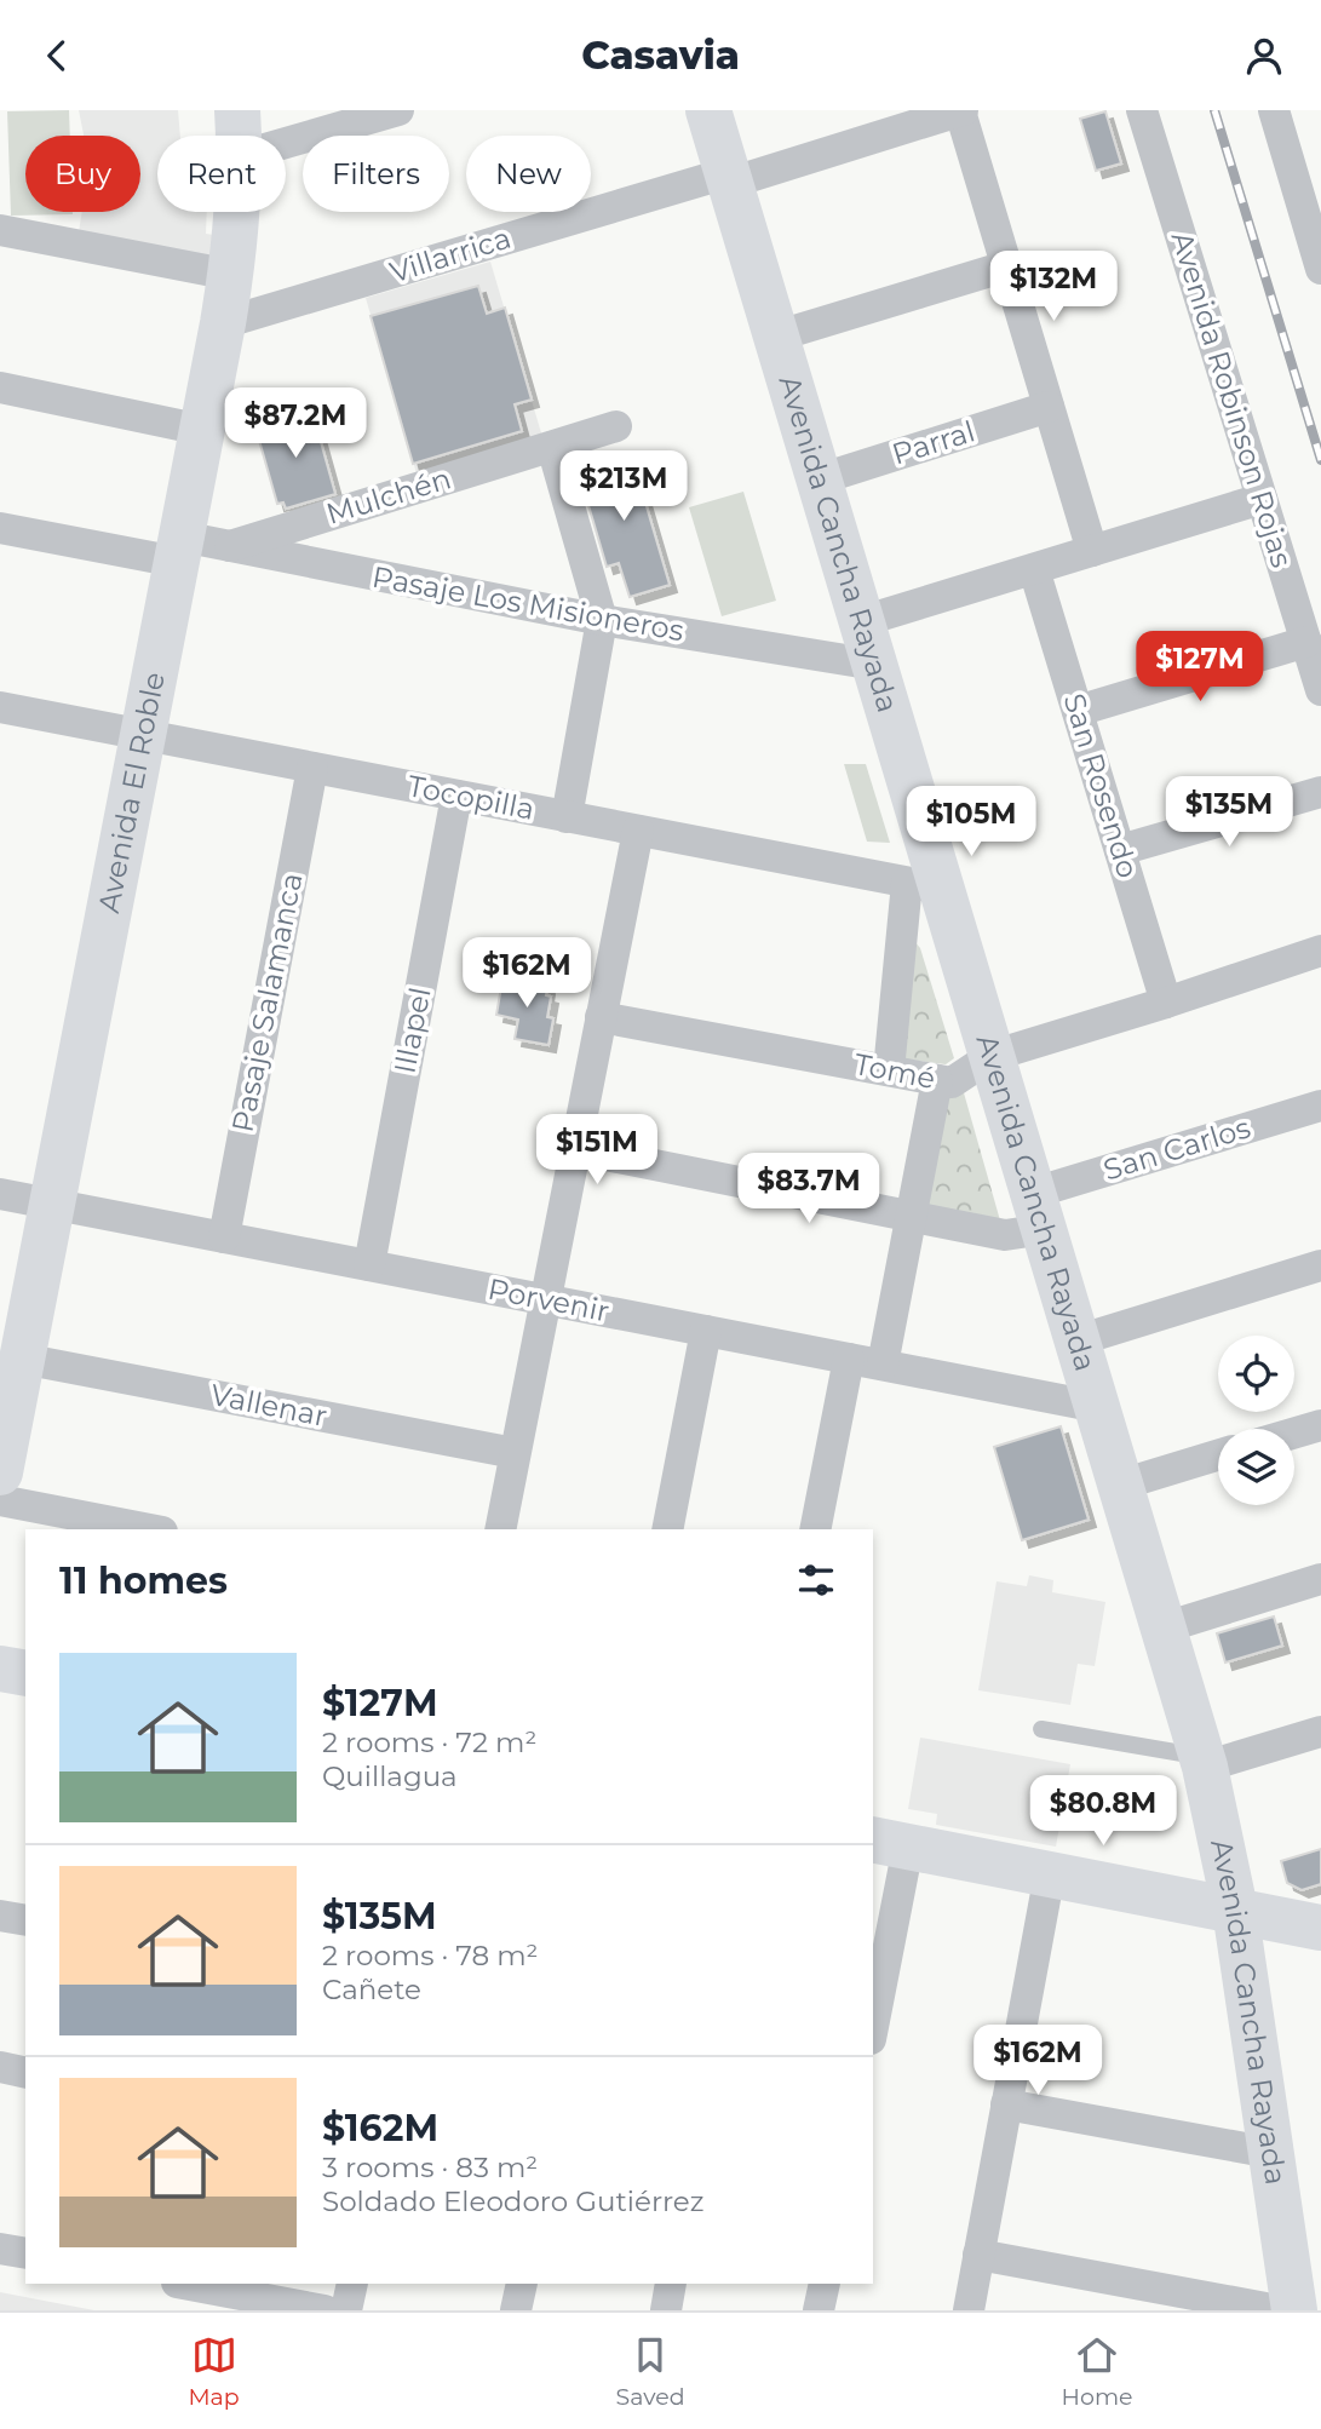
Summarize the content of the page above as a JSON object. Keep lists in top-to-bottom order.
{
  "streets": {
    "street": [
      "Villarrica",
      "Avenida Robinson Rojas",
      "Parral",
      "Mulchén",
      "Avenida Cancha Rayada",
      "Pasaje Los Misioneros",
      "San Rosendo",
      "Avenida El Roble",
      "Tocopilla",
      "Pasaje Salamanca",
      "Illapel",
      "Tomé",
      "San Carlos",
      "Porvenir",
      "Vallenar"
    ]
  },
  "crossings": [
    ["Villarrica", "Avenida Cancha Rayada"],
    ["Villarrica", "Avenida El Roble"],
    ["Parral", "Avenida Cancha Rayada"],
    ["Mulchén", "Pasaje Los Misioneros"],
    ["Mulchén", "Avenida El Roble"],
    ["Avenida Cancha Rayada", "Pasaje Los Misioneros"],
    ["Avenida Cancha Rayada", "Tocopilla"],
    ["Avenida Cancha Rayada", "Tomé"],
    ["Avenida Cancha Rayada", "San Carlos"],
    ["Avenida Cancha Rayada", "Porvenir"],
    ["Pasaje Los Misioneros", "Avenida El Roble"],
    ["San Rosendo", "Tomé"],
    ["Avenida El Roble", "Tocopilla"],
    ["Avenida El Roble", "Porvenir"],
    ["Avenida El Roble", "Vallenar"],
    ["Tocopilla", "Pasaje Salamanca"],
    ["Tocopilla", "Illapel"],
    ["Pasaje Salamanca", "Porvenir"],
    ["Illapel", "Porvenir"]
  ],
  "page": {
    "header": "Casavia",
    "chip": [
      "Buy",
      "Rent",
      "Filters",
      "New"
    ],
    "price": [
      "$132M",
      "$87.2M",
      "$213M",
      "$127M",
      "$135M",
      "$105M",
      "$162M",
      "$151M",
      "$83.7M",
      "$80.8M",
      "$162M"
    ],
    "heading": "11 homes",
    "list": [
      {
        "name": "$127M",
        "note": "2 rooms · 72 m² · Quillagua"
      },
      {
        "name": "$135M",
        "note": "2 rooms · 78 m² · Cañete"
      },
      {
        "name": "$162M",
        "note": "3 rooms · 83 m² · Soldado Eleodoro Gutiérrez"
      }
    ],
    "tabs": ["Map", "Saved", "Home"]
  }
}
